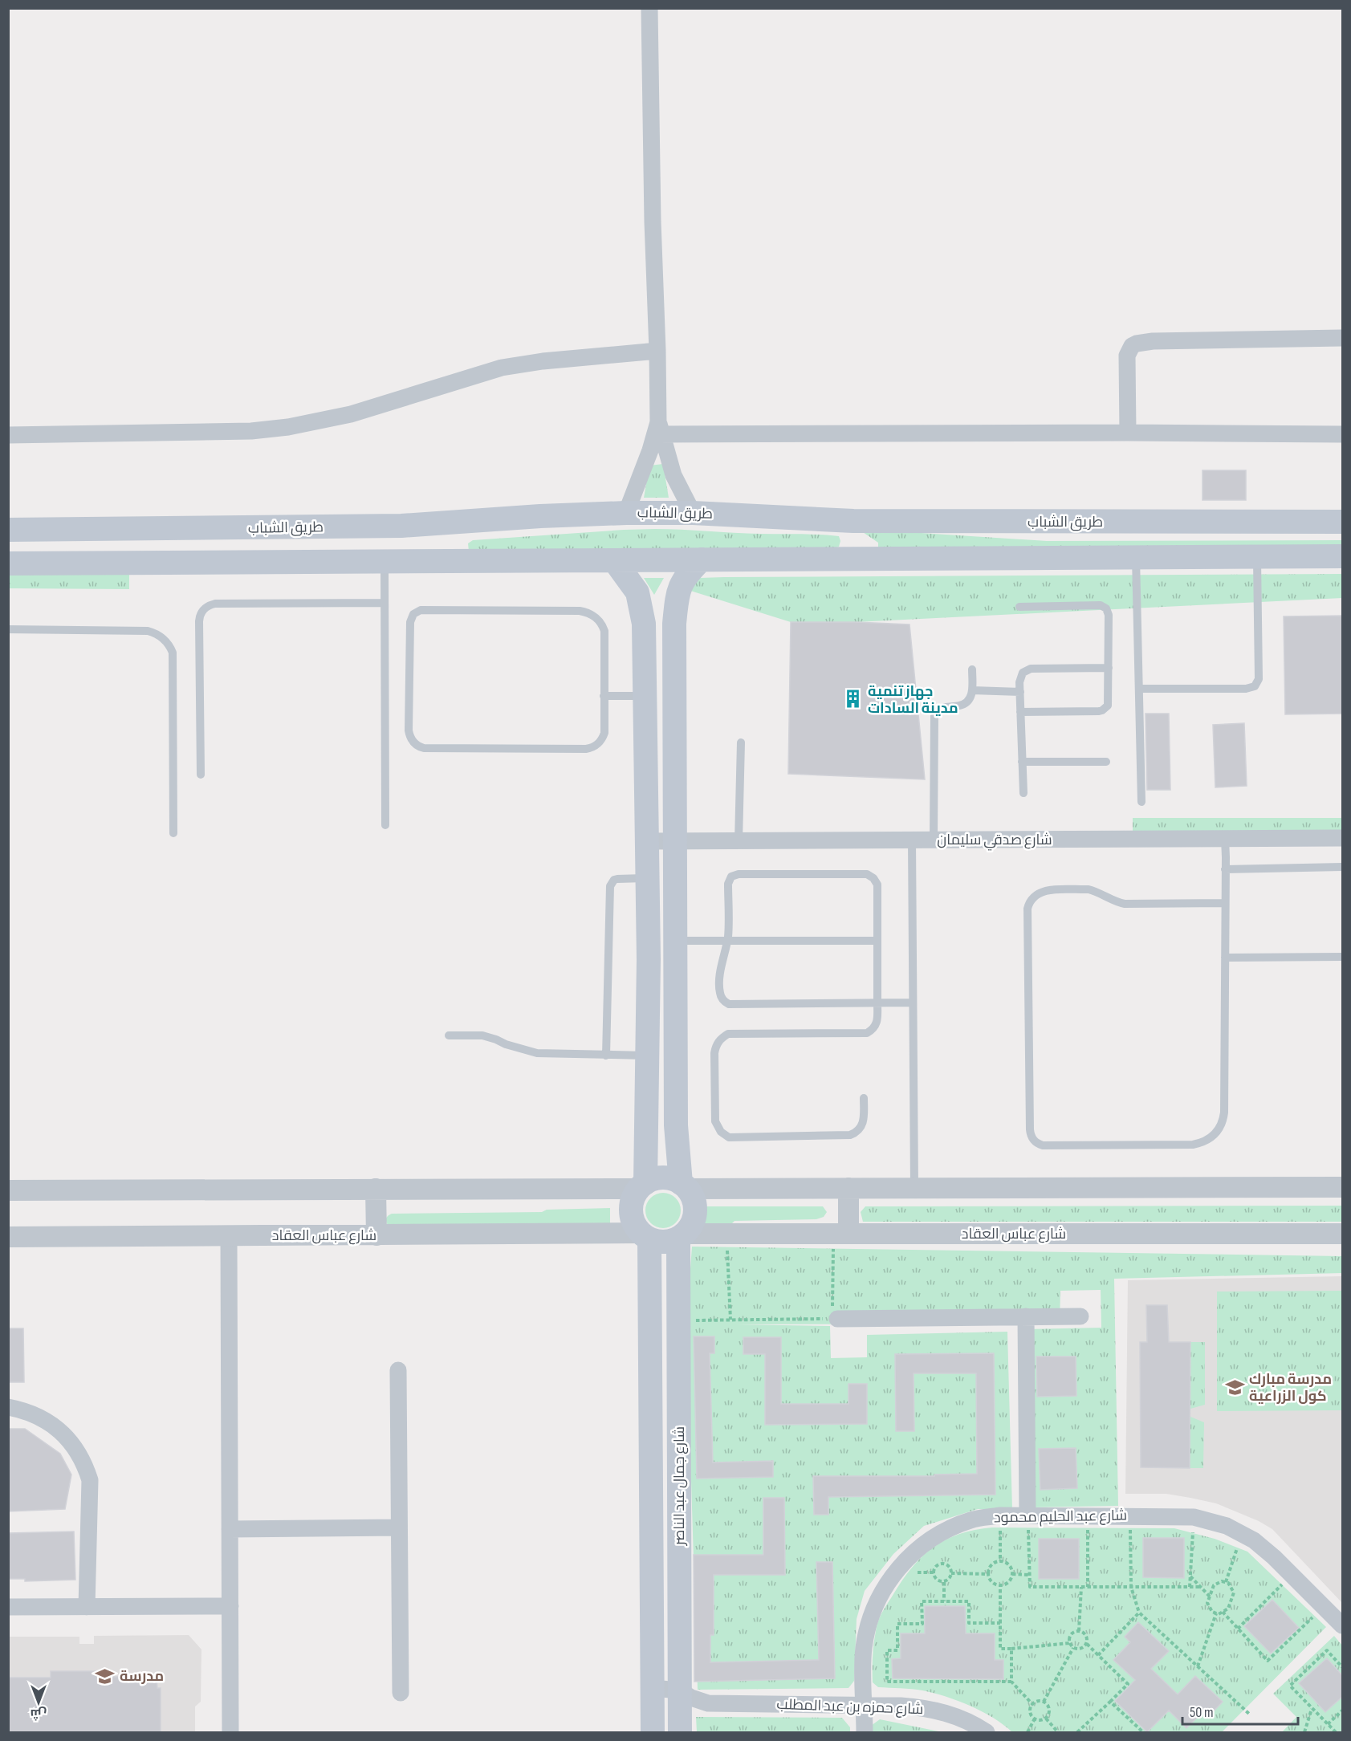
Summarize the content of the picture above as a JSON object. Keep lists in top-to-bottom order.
{
  "streets": {
    "main road": ["طريق الشباب", "شارع جمال عبد الناصر"],
    "street": [
      "شارع صدقي سليمان",
      "شارع عباس العقاد",
      "شارع عبد الحليم محمود",
      "شارع حمزه بن عبد المطلب"
    ]
  },
  "crossings": [
    ["شارع عباس العقاد", "شارع جمال عبد الناصر"],
    ["شارع جمال عبد الناصر", "شارع حمزه بن عبد المطلب"],
    ["شارع عبد الحليم محمود", "شارع حمزه بن عبد المطلب"]
  ],
  "places": {
    "building": ["جهاز تنمية مدينة السادات"],
    "school or university": ["مدرسة مبارك كول الزراعية", "مدرسة"]
  },
  "scale_bar": "50 m",
  "north": "bottom"
}
